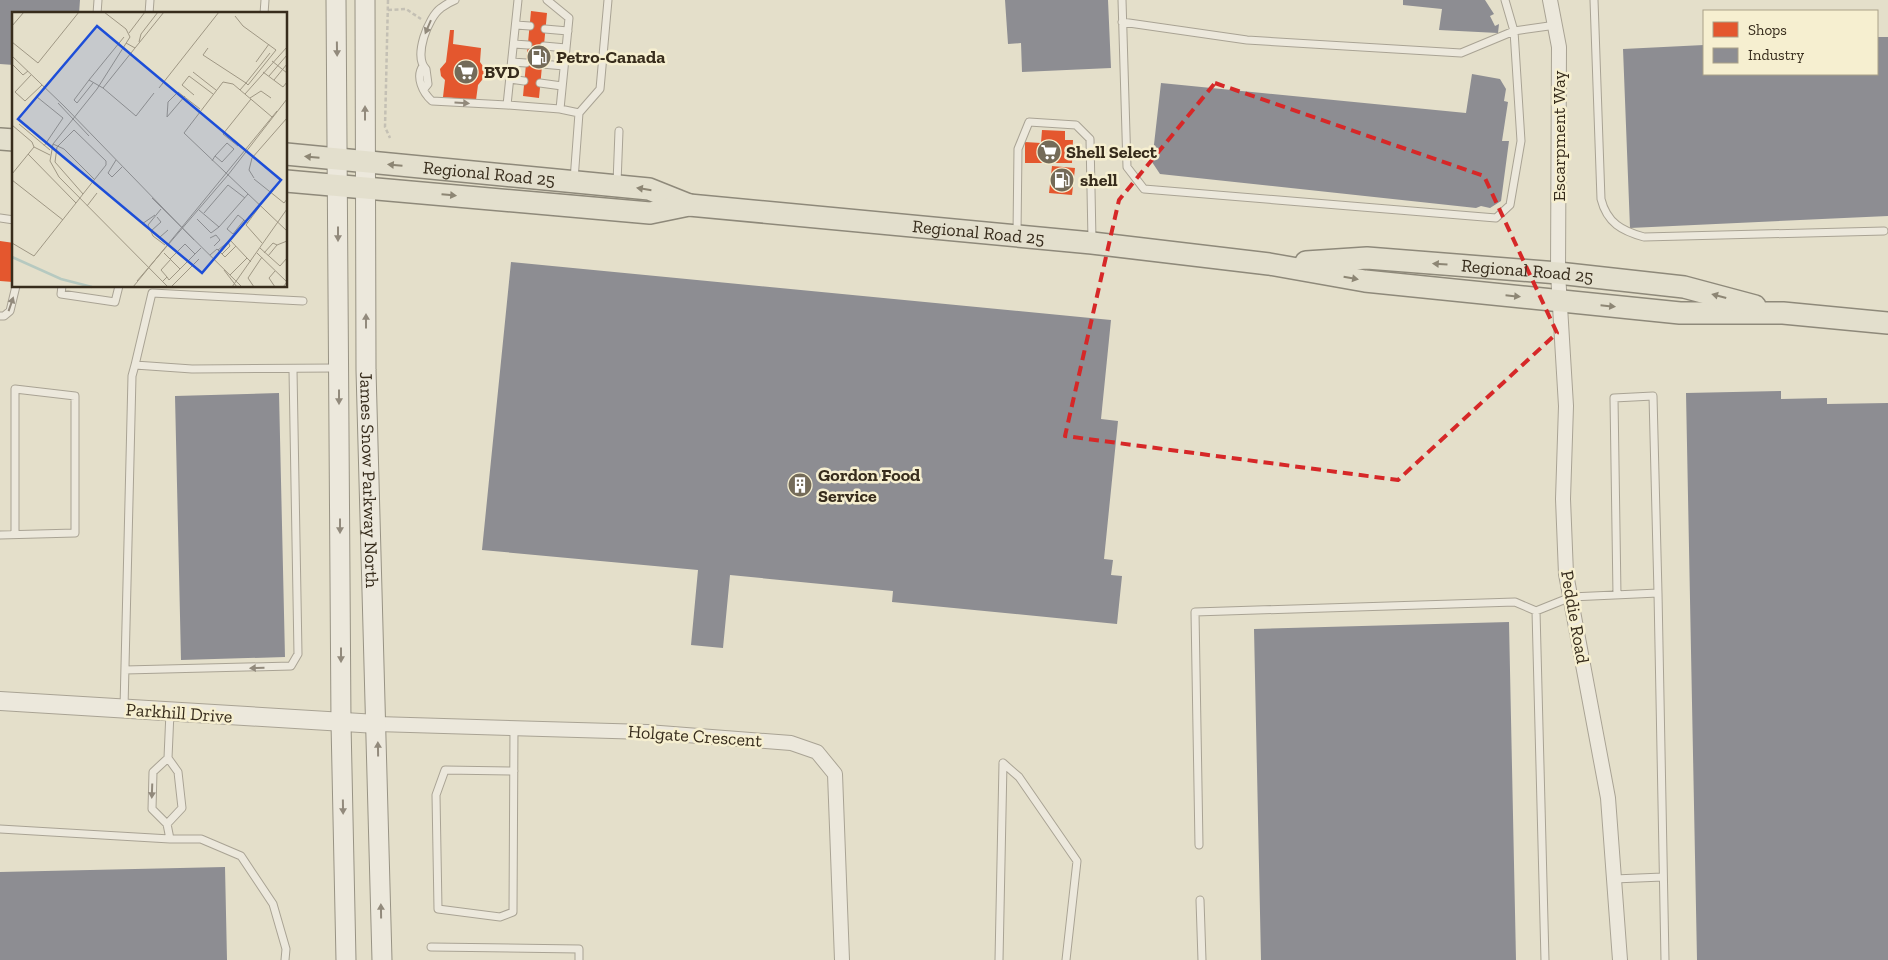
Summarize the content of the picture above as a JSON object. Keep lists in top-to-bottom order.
{
  "streets": {
    "main road": ["Regional Road 25", "James Snow Parkway North"],
    "street": [
      "Escarpment Way",
      "Peddie Road",
      "Parkhill Drive",
      "Holgate Crescent"
    ]
  },
  "crossings": [
    ["Escarpment Way", "Regional Road 25"],
    ["Escarpment Way", "Peddie Road"],
    ["Regional Road 25", "James Snow Parkway North"],
    ["Regional Road 25", "Peddie Road"],
    ["James Snow Parkway North", "Parkhill Drive"],
    ["James Snow Parkway North", "Holgate Crescent"],
    ["Parkhill Drive", "Holgate Crescent"]
  ],
  "places": {
    "fuel station": ["Petro-Canada", "shell"],
    "supermarket": ["BVD", "Shell Select"],
    "building": ["Gordon Food Service"]
  },
  "legend": ["Shops", "Industry"]
}
